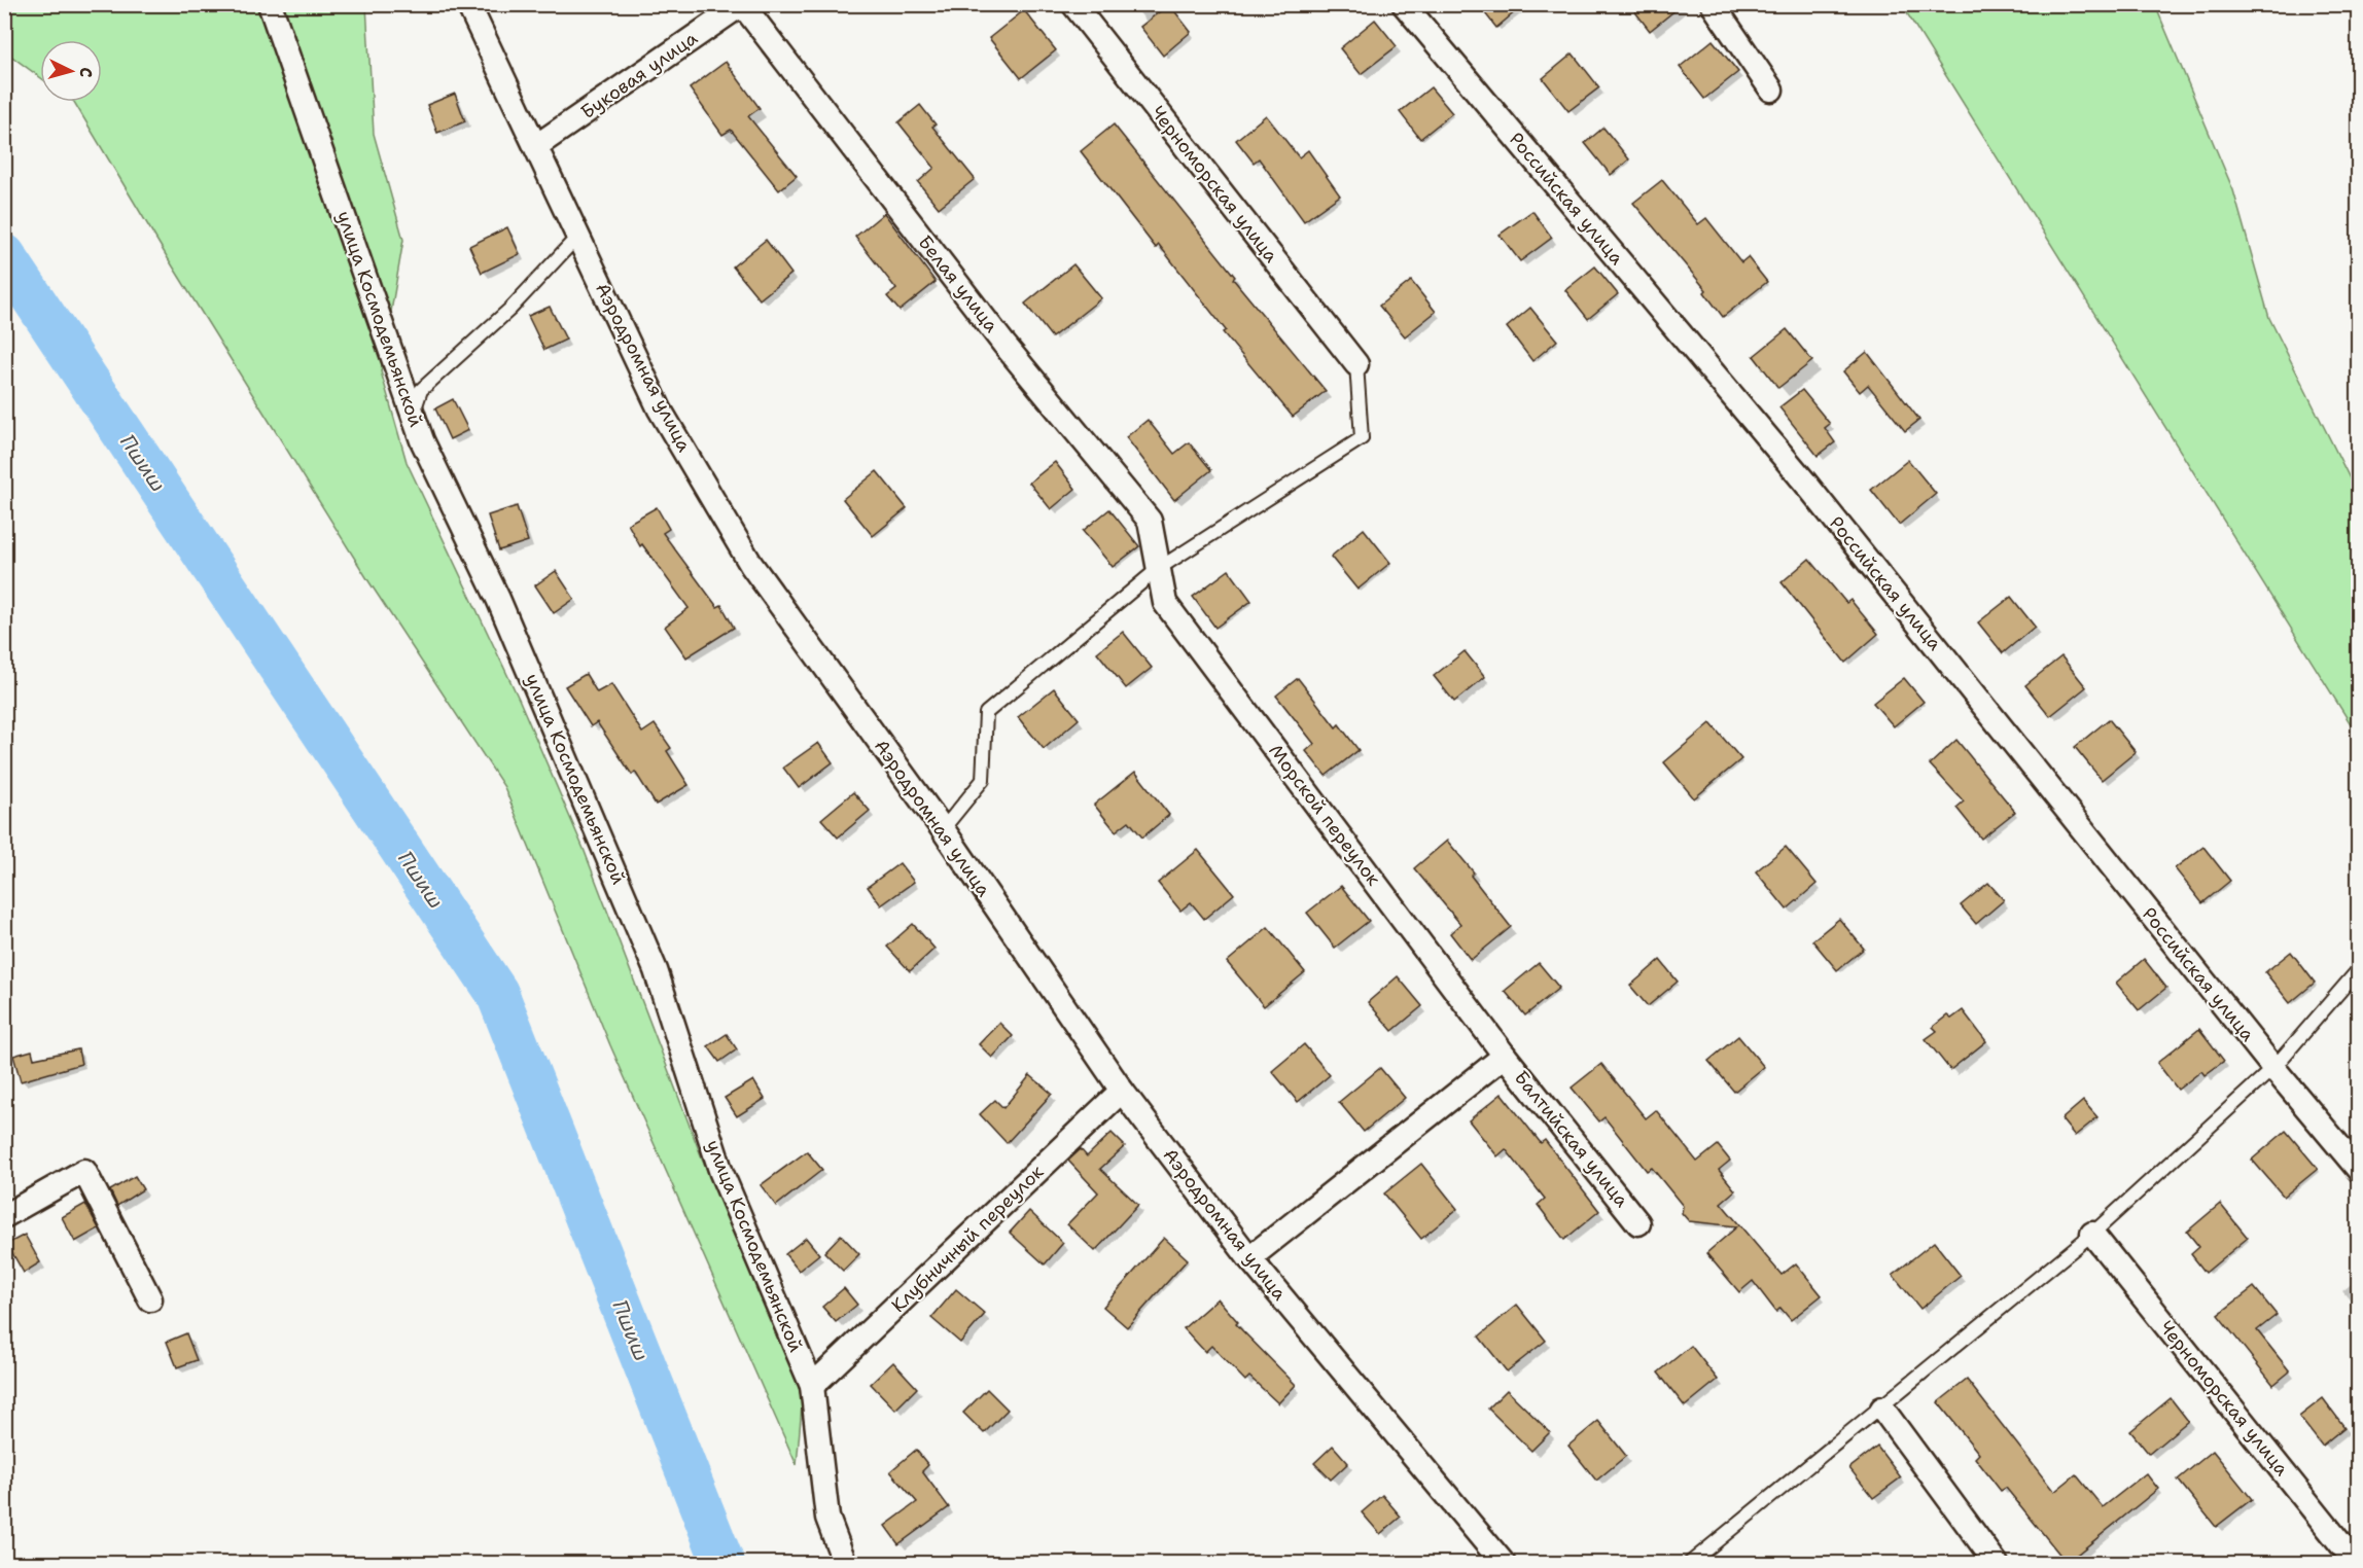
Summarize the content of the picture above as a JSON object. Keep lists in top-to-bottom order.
{
  "streets": {
    "street": [
      "Буковая улица",
      "Черноморская улица",
      "Российская улица",
      "Белая улица",
      "улица Космодемьянской",
      "Аэродромная улица",
      "Морской переулок",
      "Балтийская улица",
      "Клубничный переулок"
    ]
  },
  "crossings": [
    ["Буковая улица", "Белая улица"],
    ["Буковая улица", "Аэродромная улица"],
    ["Белая улица", "Морской переулок"],
    ["улица Космодемьянской", "Клубничный переулок"],
    ["Аэродромная улица", "Клубничный переулок"],
    ["Морской переулок", "Балтийская улица"]
  ],
  "water": ["Пшиш"],
  "north": "right"
}
